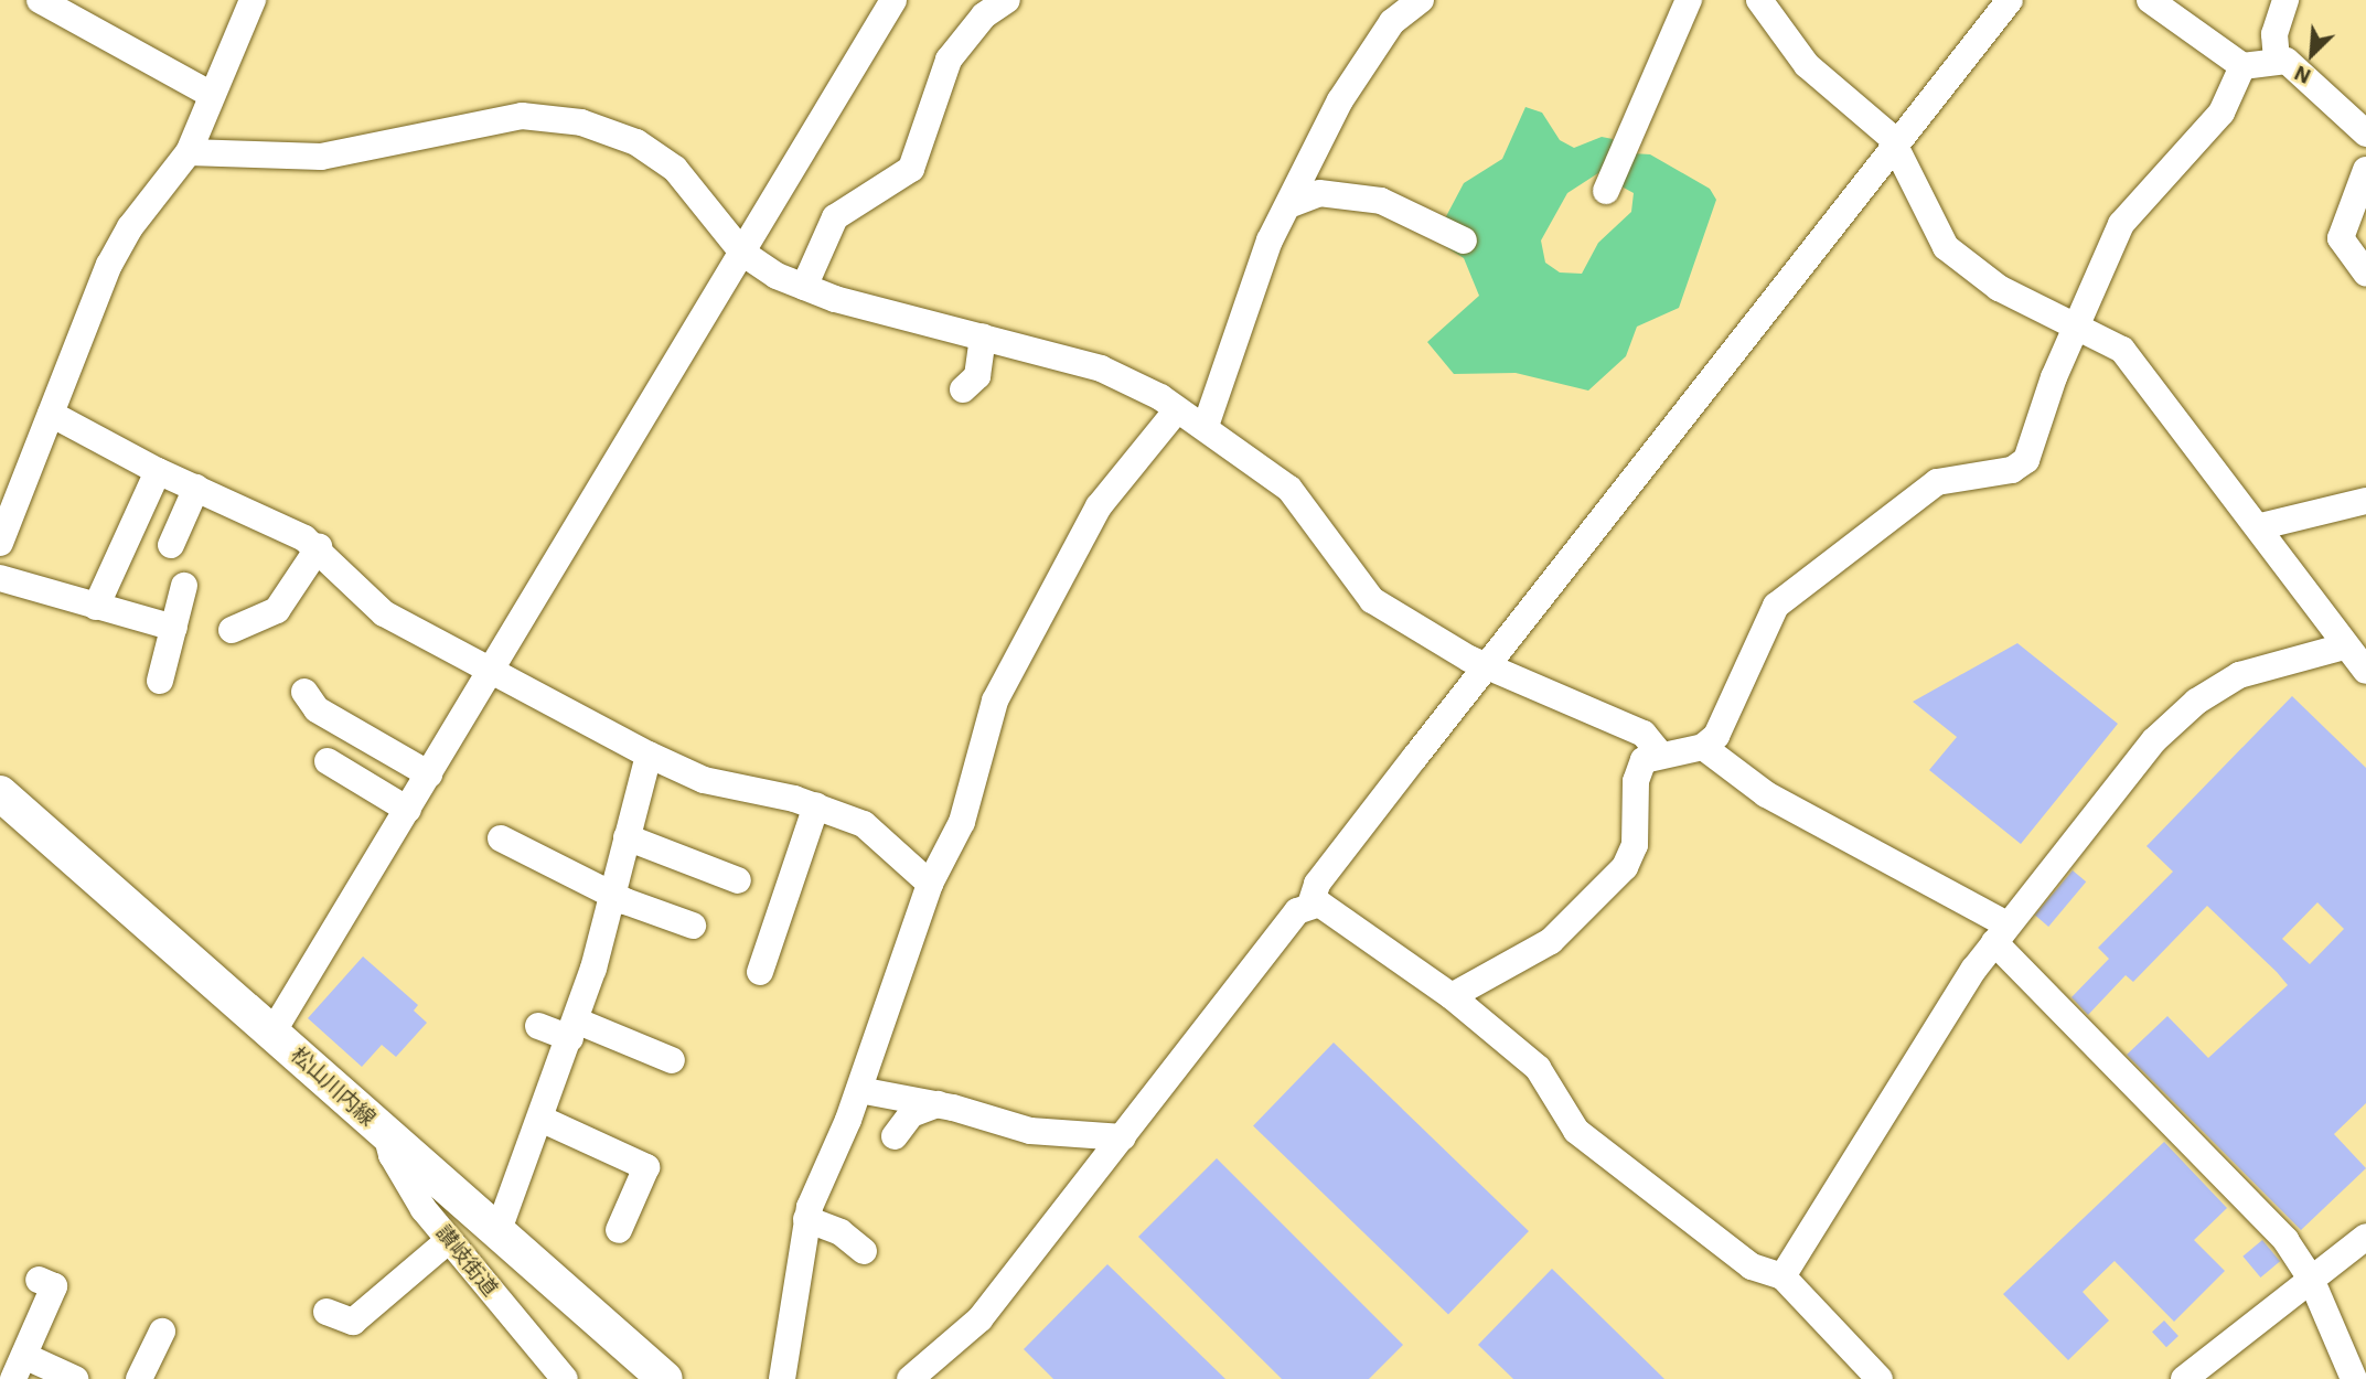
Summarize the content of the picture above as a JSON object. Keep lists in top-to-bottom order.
{
  "streets": {
    "main road": ["松山川内線"],
    "street": ["讃岐街道"]
  },
  "crossings": [
    ["松山川内線", "讃岐街道"]
  ],
  "north": "bottom left"
}
